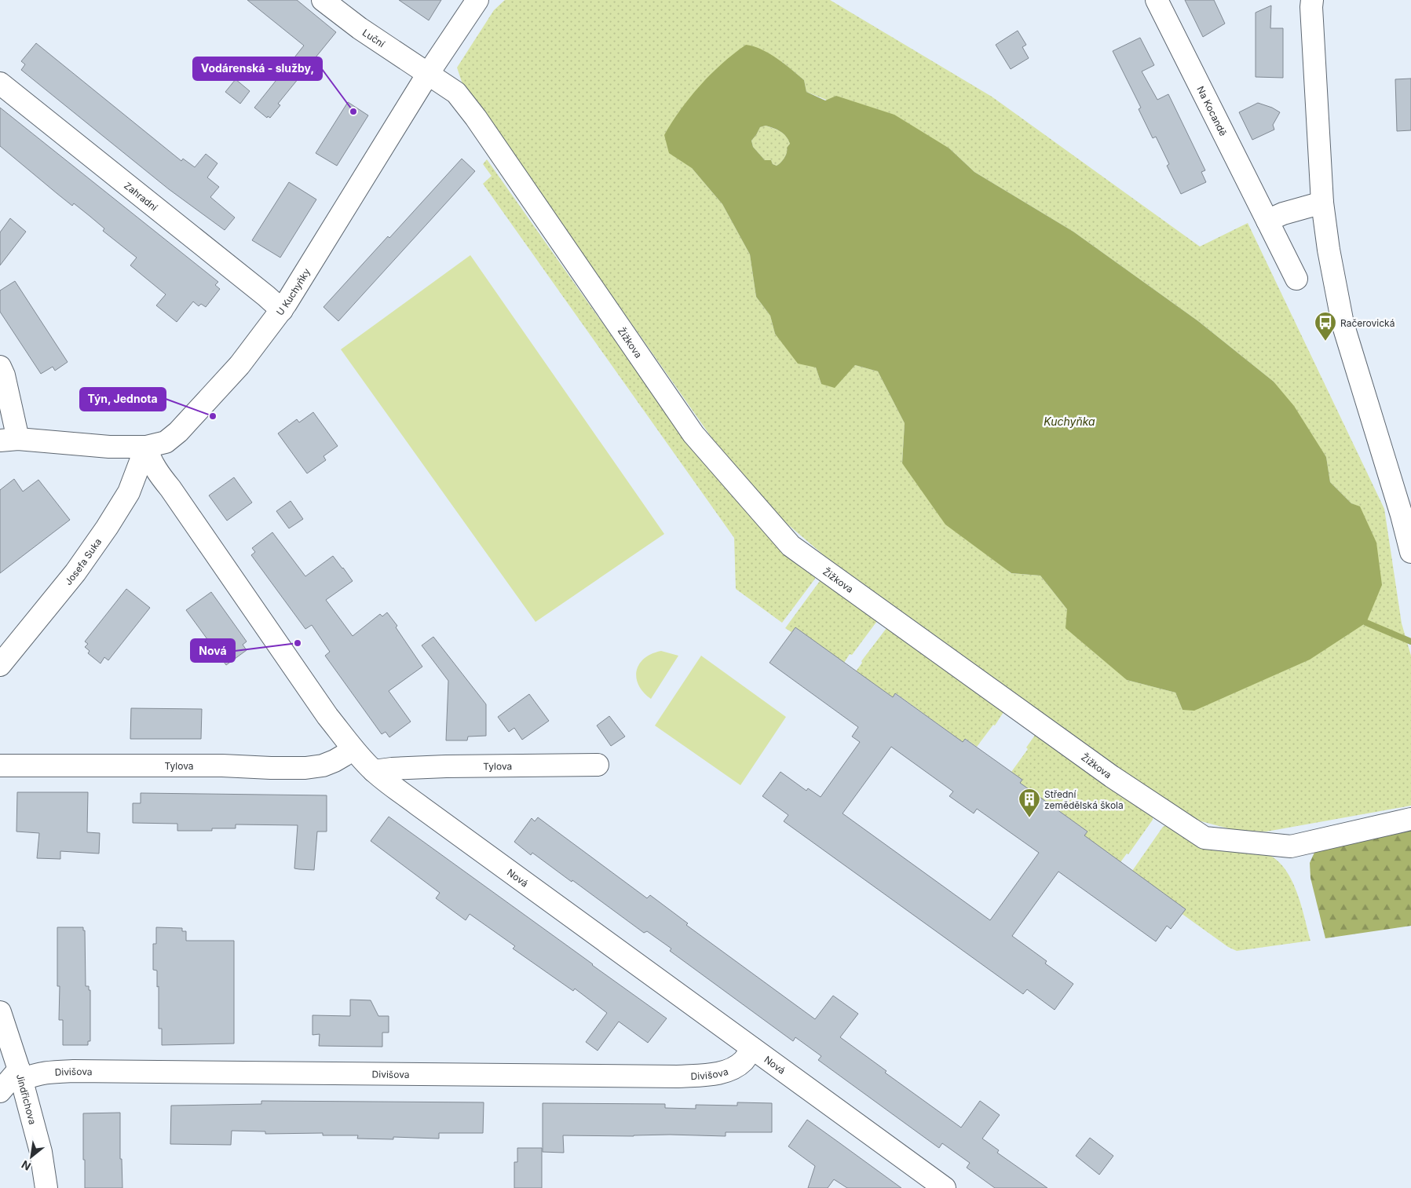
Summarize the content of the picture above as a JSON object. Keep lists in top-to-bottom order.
{
  "streets": {
    "street": [
      "Luční",
      "Na Kocandě",
      "Zahradní",
      "U Kuchyňky",
      "Žižkova",
      "Josefa Suka",
      "Tylova",
      "Nová",
      "Divišova",
      "Jindřichova"
    ]
  },
  "crossings": [
    ["Luční", "U Kuchyňky"],
    ["Luční", "Žižkova"],
    ["Zahradní", "U Kuchyňky"],
    ["U Kuchyňky", "Žižkova"],
    ["U Kuchyňky", "Josefa Suka"],
    ["U Kuchyňky", "Nová"],
    ["Josefa Suka", "Nová"],
    ["Tylova", "Nová"],
    ["Nová", "Divišova"],
    ["Divišova", "Jindřichova"]
  ],
  "water": ["Kuchyňka"],
  "places": {
    "other": ["Vodárenská - služby,", "Týn, Jednota", "Nová"],
    "bus stop": ["Račerovická"],
    "building": ["Střední zemědělská škola"]
  },
  "north": "bottom left"
}
